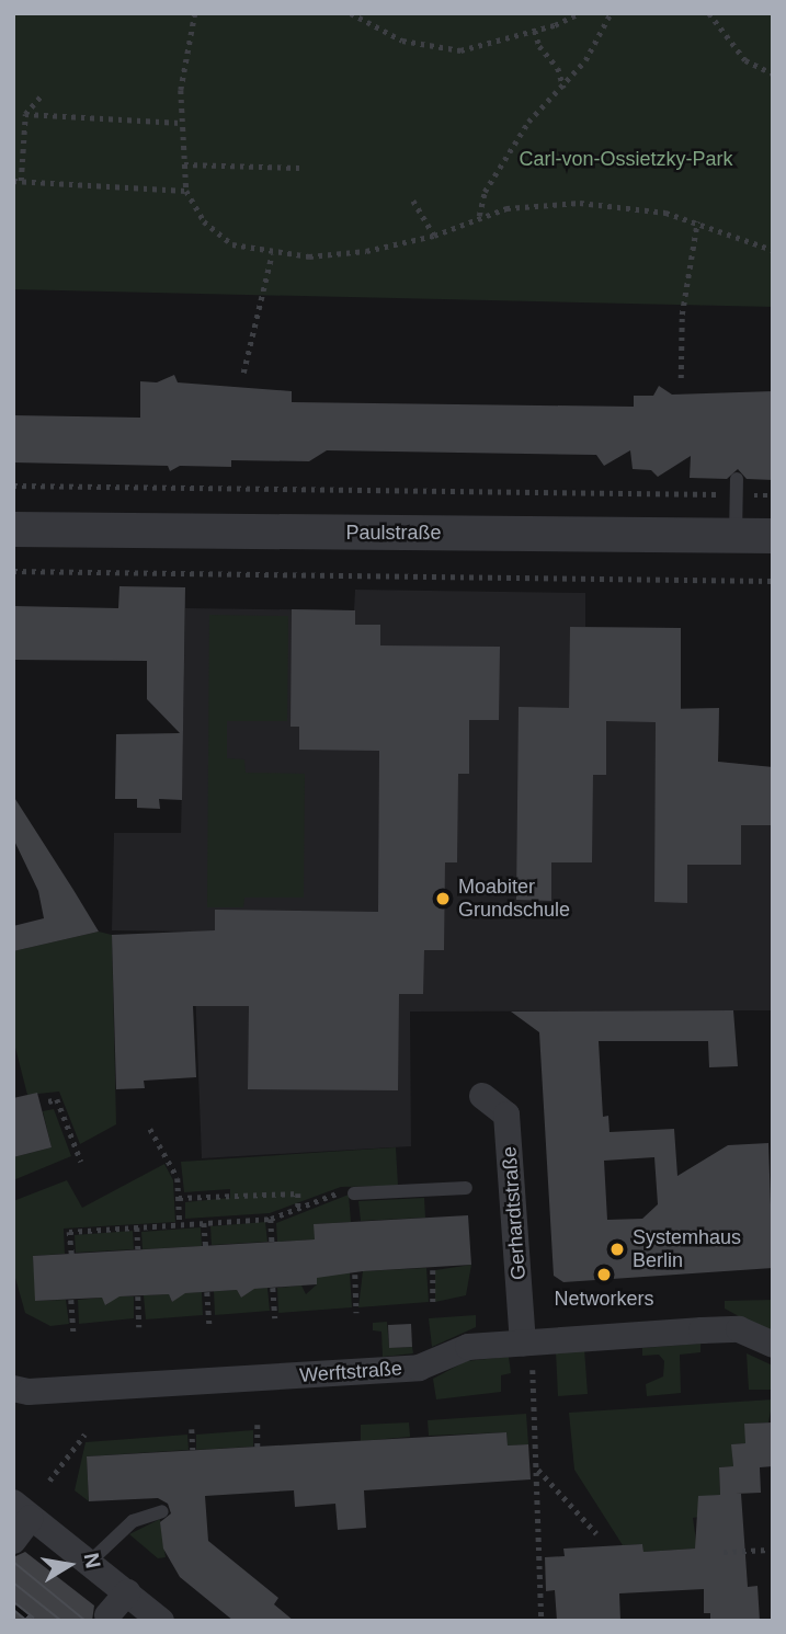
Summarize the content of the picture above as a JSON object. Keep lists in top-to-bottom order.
{
  "streets": {
    "street": ["Paulstraße", "Gerhardtstraße", "Werftstraße"]
  },
  "crossings": [
    ["Gerhardtstraße", "Werftstraße"]
  ],
  "parks": ["Carl-von-Ossietzky-Park"],
  "places": ["Moabiter Grundschule", "Systemhaus Berlin", "Networkers"],
  "north": "right"
}
